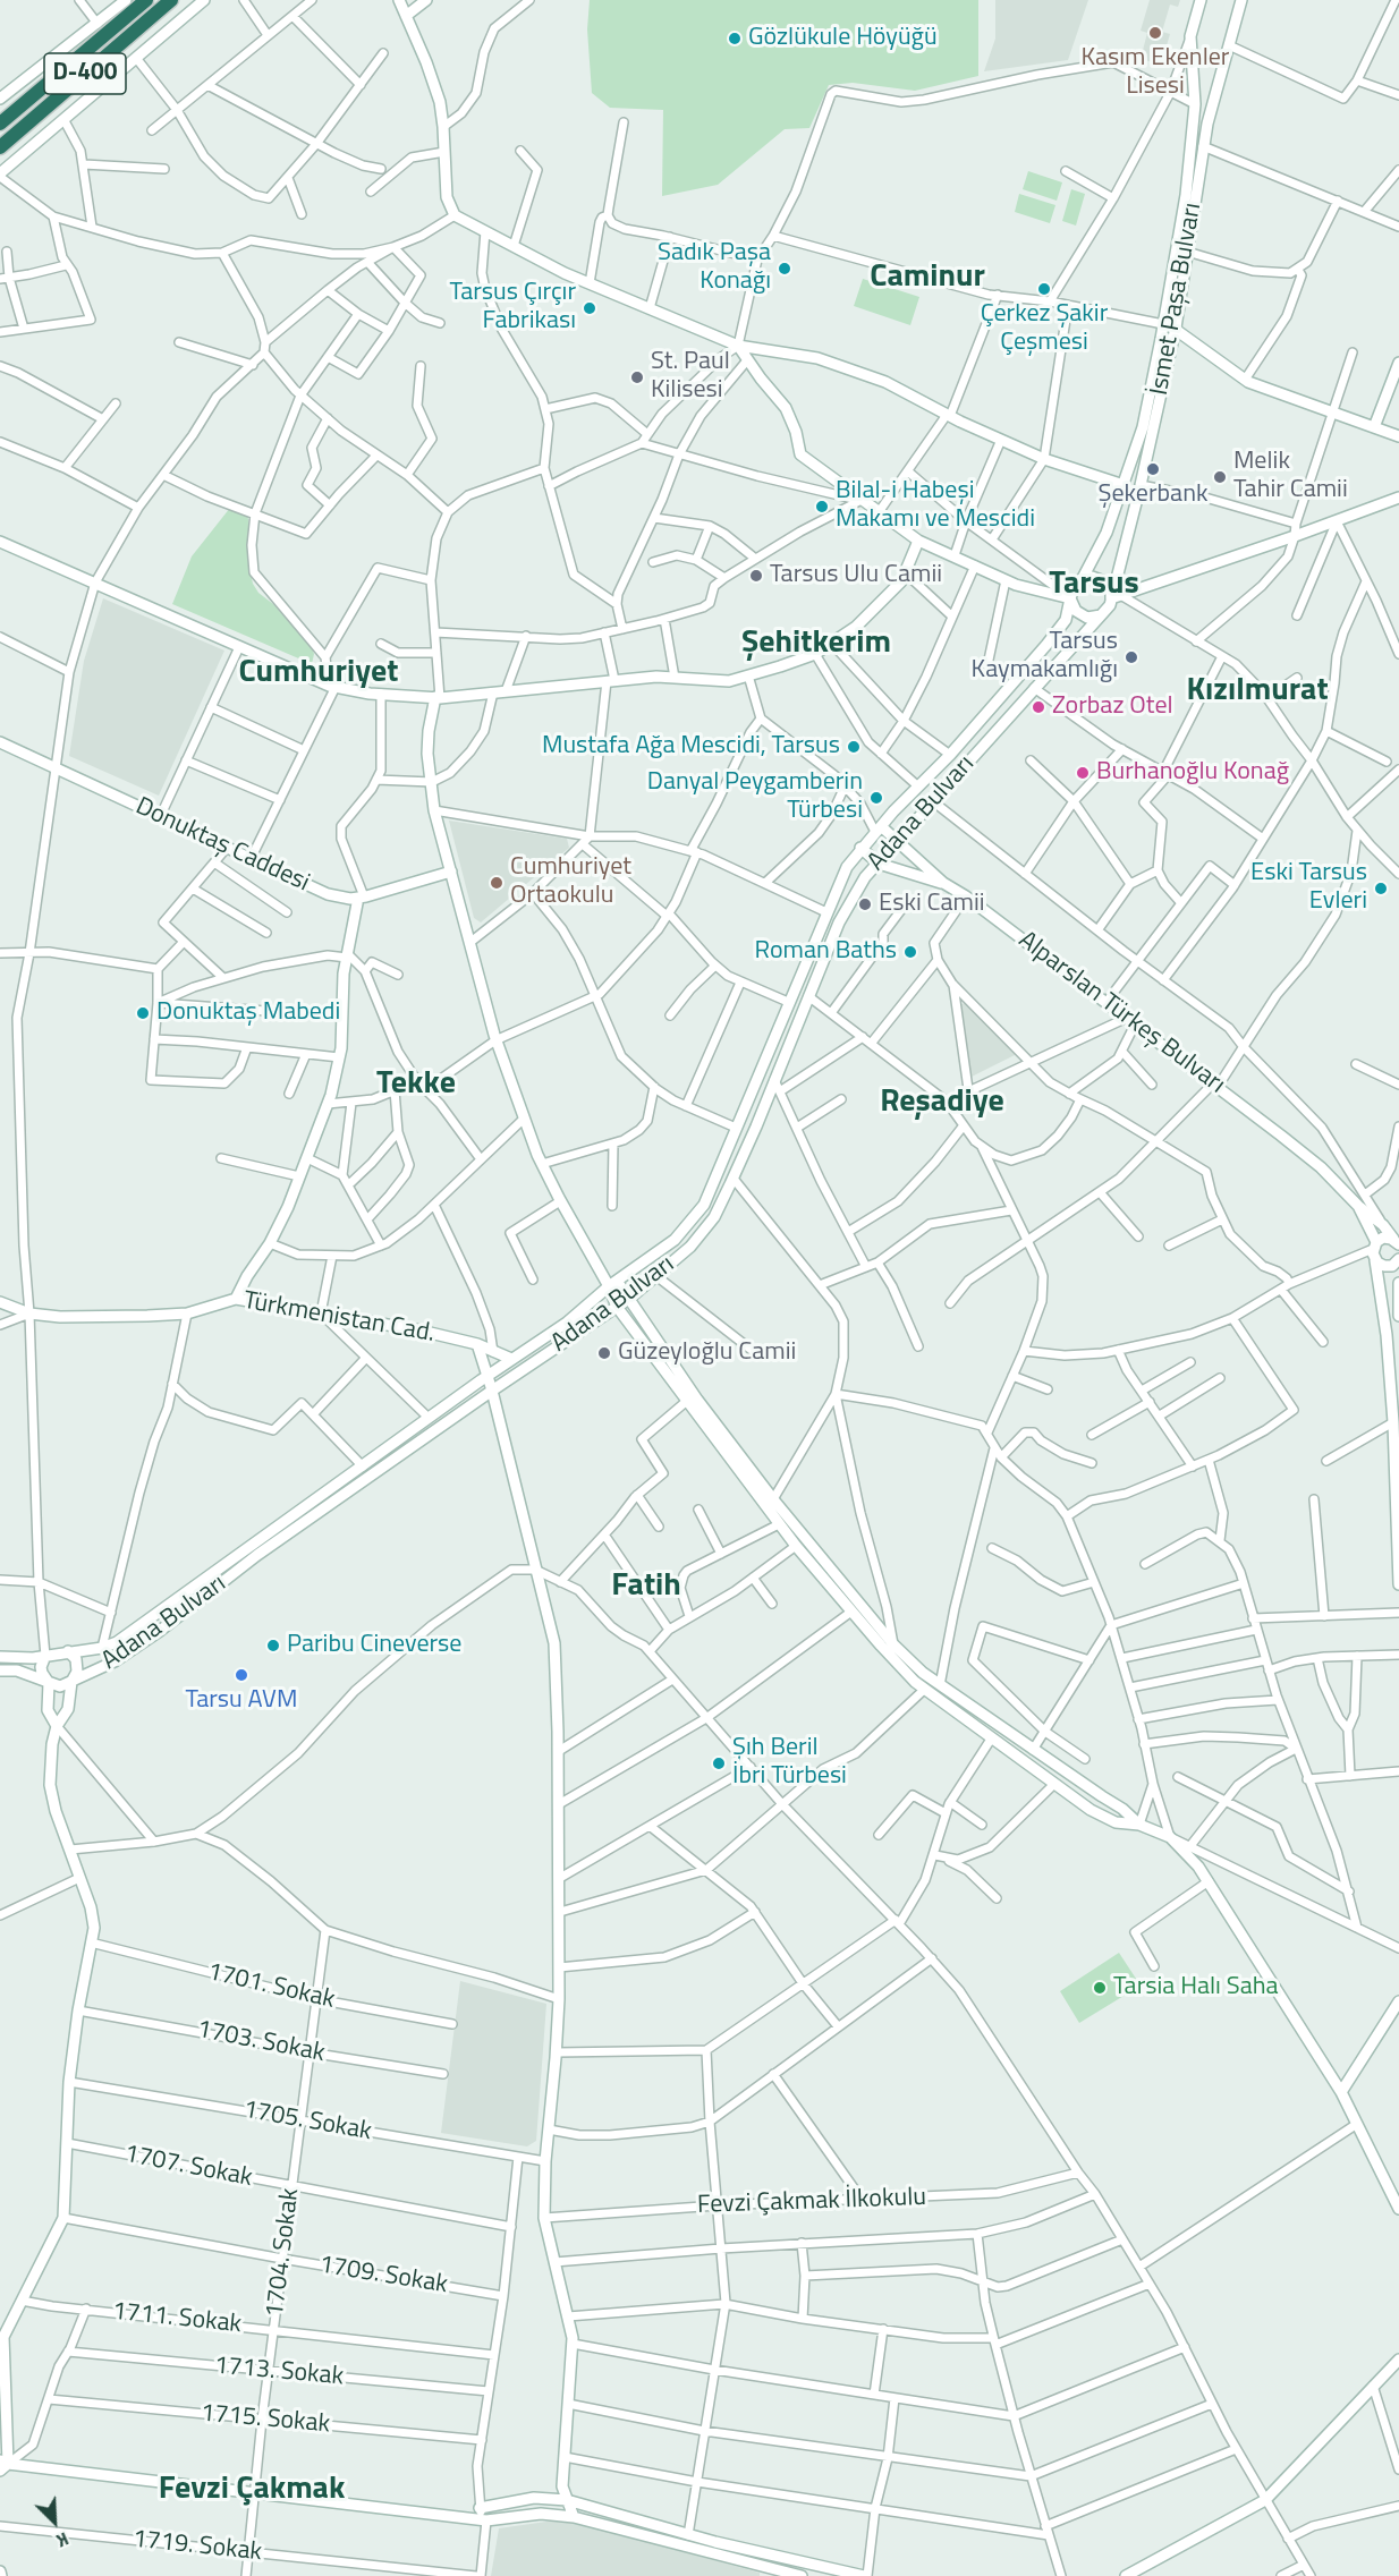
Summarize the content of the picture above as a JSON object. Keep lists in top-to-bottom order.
{
  "streets": {
    "highway": ["D-400"],
    "street": [
      "İsmet Paşa Bulvarı",
      "Adana Bulvarı",
      "Donuktaş Caddesi",
      "Alparslan Türkeş Bulvarı",
      "Türkmenistan Cad.",
      "1701. Sokak",
      "1703. Sokak",
      "1705. Sokak",
      "1707. Sokak",
      "Fevzi Çakmak İlkokulu",
      "1704. Sokak",
      "1709. Sokak",
      "1711. Sokak",
      "1713. Sokak",
      "1715. Sokak",
      "1719. Sokak"
    ]
  },
  "crossings": [
    ["İsmet Paşa Bulvarı", "Adana Bulvarı"],
    ["Adana Bulvarı", "Alparslan Türkeş Bulvarı"],
    ["Adana Bulvarı", "Türkmenistan Cad."],
    ["1701. Sokak", "1704. Sokak"],
    ["1703. Sokak", "1704. Sokak"],
    ["1705. Sokak", "1704. Sokak"],
    ["1707. Sokak", "1704. Sokak"],
    ["1704. Sokak", "1709. Sokak"],
    ["1704. Sokak", "1711. Sokak"],
    ["1704. Sokak", "1713. Sokak"],
    ["1704. Sokak", "1715. Sokak"],
    ["1704. Sokak", "1719. Sokak"]
  ],
  "districts": [
    "Caminur",
    "Tarsus",
    "Şehitkerim",
    "Cumhuriyet",
    "Kızılmurat",
    "Tekke",
    "Reşadiye",
    "Fatih",
    "Fevzi Çakmak"
  ],
  "places": [
    "Kasım Ekenler Lisesi",
    "Gözlükule Höyüğü",
    "Sadık Paşa Konağı",
    "Çerkez Şakir Çeşmesi",
    "Tarsus Çırçır Fabrikası",
    "St. Paul Kilisesi",
    "Şekerbank",
    "Melik Tahir Camii",
    "Bilal-i Habeşi Makamı ve Mescidi",
    "Tarsus Ulu Camii",
    "Tarsus Kaymakamlığı",
    "Zorbaz Otel",
    "Mustafa Ağa Mescidi, Tarsus",
    "Burhanoğlu Konağ",
    "Danyal Peygamberin Türbesi",
    "Cumhuriyet Ortaokulu",
    "Eski Tarsus Evleri",
    "Eski Camii",
    "Roman Baths",
    "Donuktaş Mabedi",
    "Güzeyloğlu Camii",
    "Paribu Cineverse",
    "Tarsu AVM",
    "Şıh Beril İbri Türbesi",
    "Tarsia Halı Saha"
  ],
  "north": "bottom right"
}
